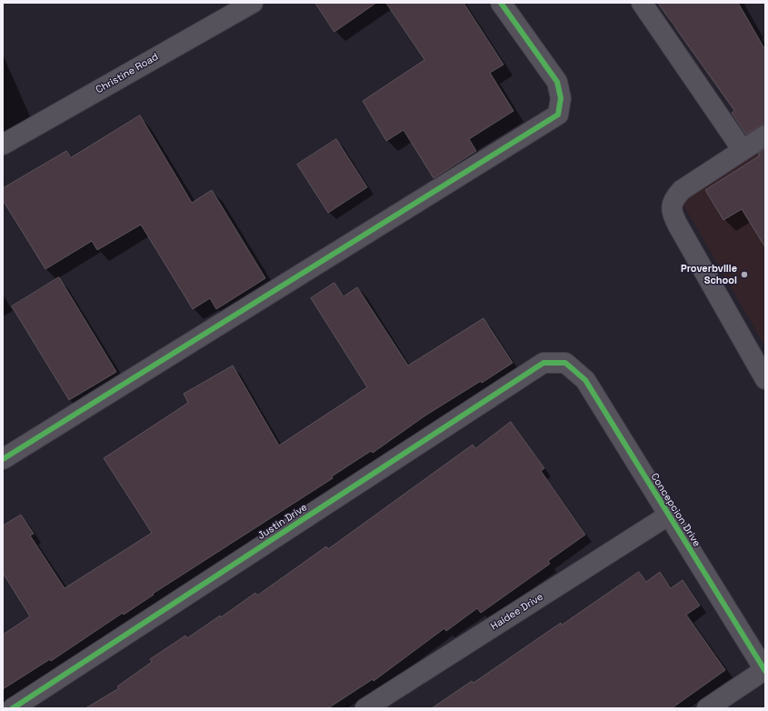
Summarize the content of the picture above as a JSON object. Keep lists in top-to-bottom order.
{
  "streets": {
    "street": [
      "Christine Road",
      "Concepcion Drive",
      "Justin Drive",
      "Haidee Drive"
    ]
  },
  "crossings": [
    ["Concepcion Drive", "Justin Drive"],
    ["Concepcion Drive", "Haidee Drive"]
  ],
  "places": ["Proverbville School"]
}
